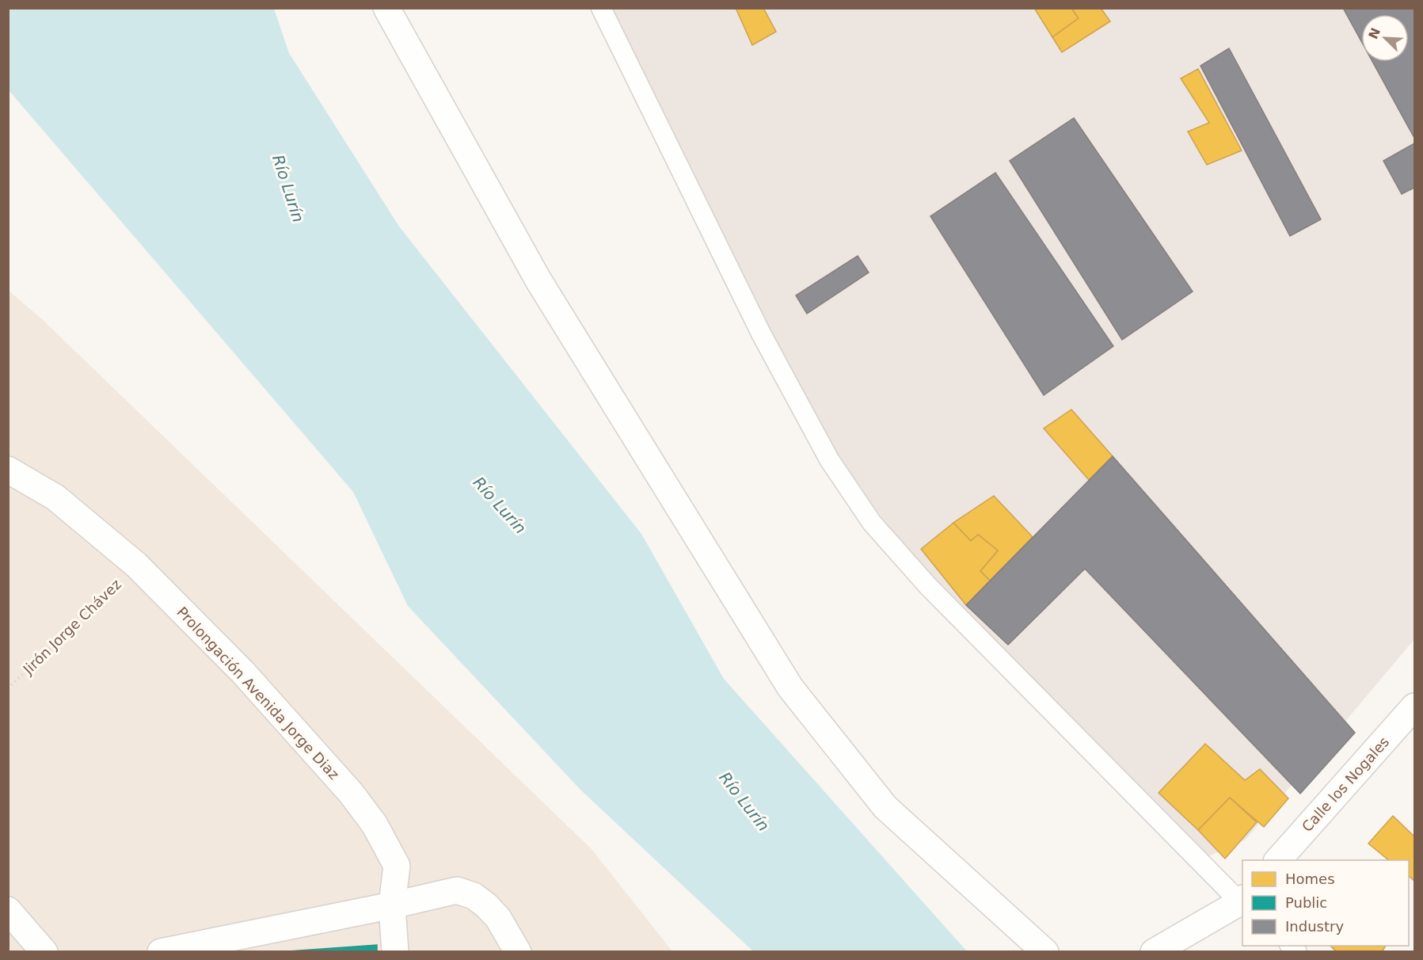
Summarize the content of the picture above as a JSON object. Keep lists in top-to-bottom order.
{
  "streets": {
    "street": ["Prolongación Avenida Jorge Diaz", "Calle los Nogales"],
    "path": ["Jirón Jorge Chávez"]
  },
  "crossings": [
    ["Jirón Jorge Chávez", "Prolongación Avenida Jorge Diaz"]
  ],
  "water": ["Río Lurín"],
  "legend": ["Homes", "Public", "Industry"],
  "north": "top left"
}
